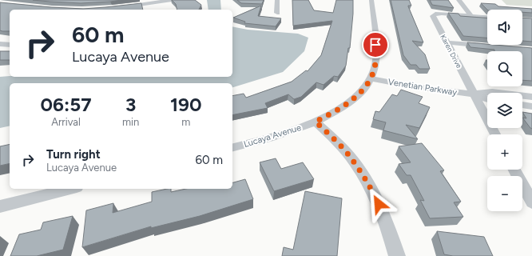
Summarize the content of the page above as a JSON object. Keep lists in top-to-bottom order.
{
  "streets": {
    "street": ["Karen Drive", "Venetian Parkway", "Lucaya Avenue"]
  },
  "crossings": [
    ["Karen Drive", "Venetian Parkway"],
    ["Venetian Parkway", "Lucaya Avenue"]
  ],
  "page": {
    "map_buttons": ["+", "−"],
    "turn": ["60 m", "Lucaya Avenue"],
    "eta": [
      "06:57",
      "Arrival",
      "3",
      "min",
      "190",
      "m"
    ],
    "list": [
      {
        "name": "Turn right",
        "note": "Lucaya Avenue",
        "value": "60 m"
      }
    ]
  }
}
